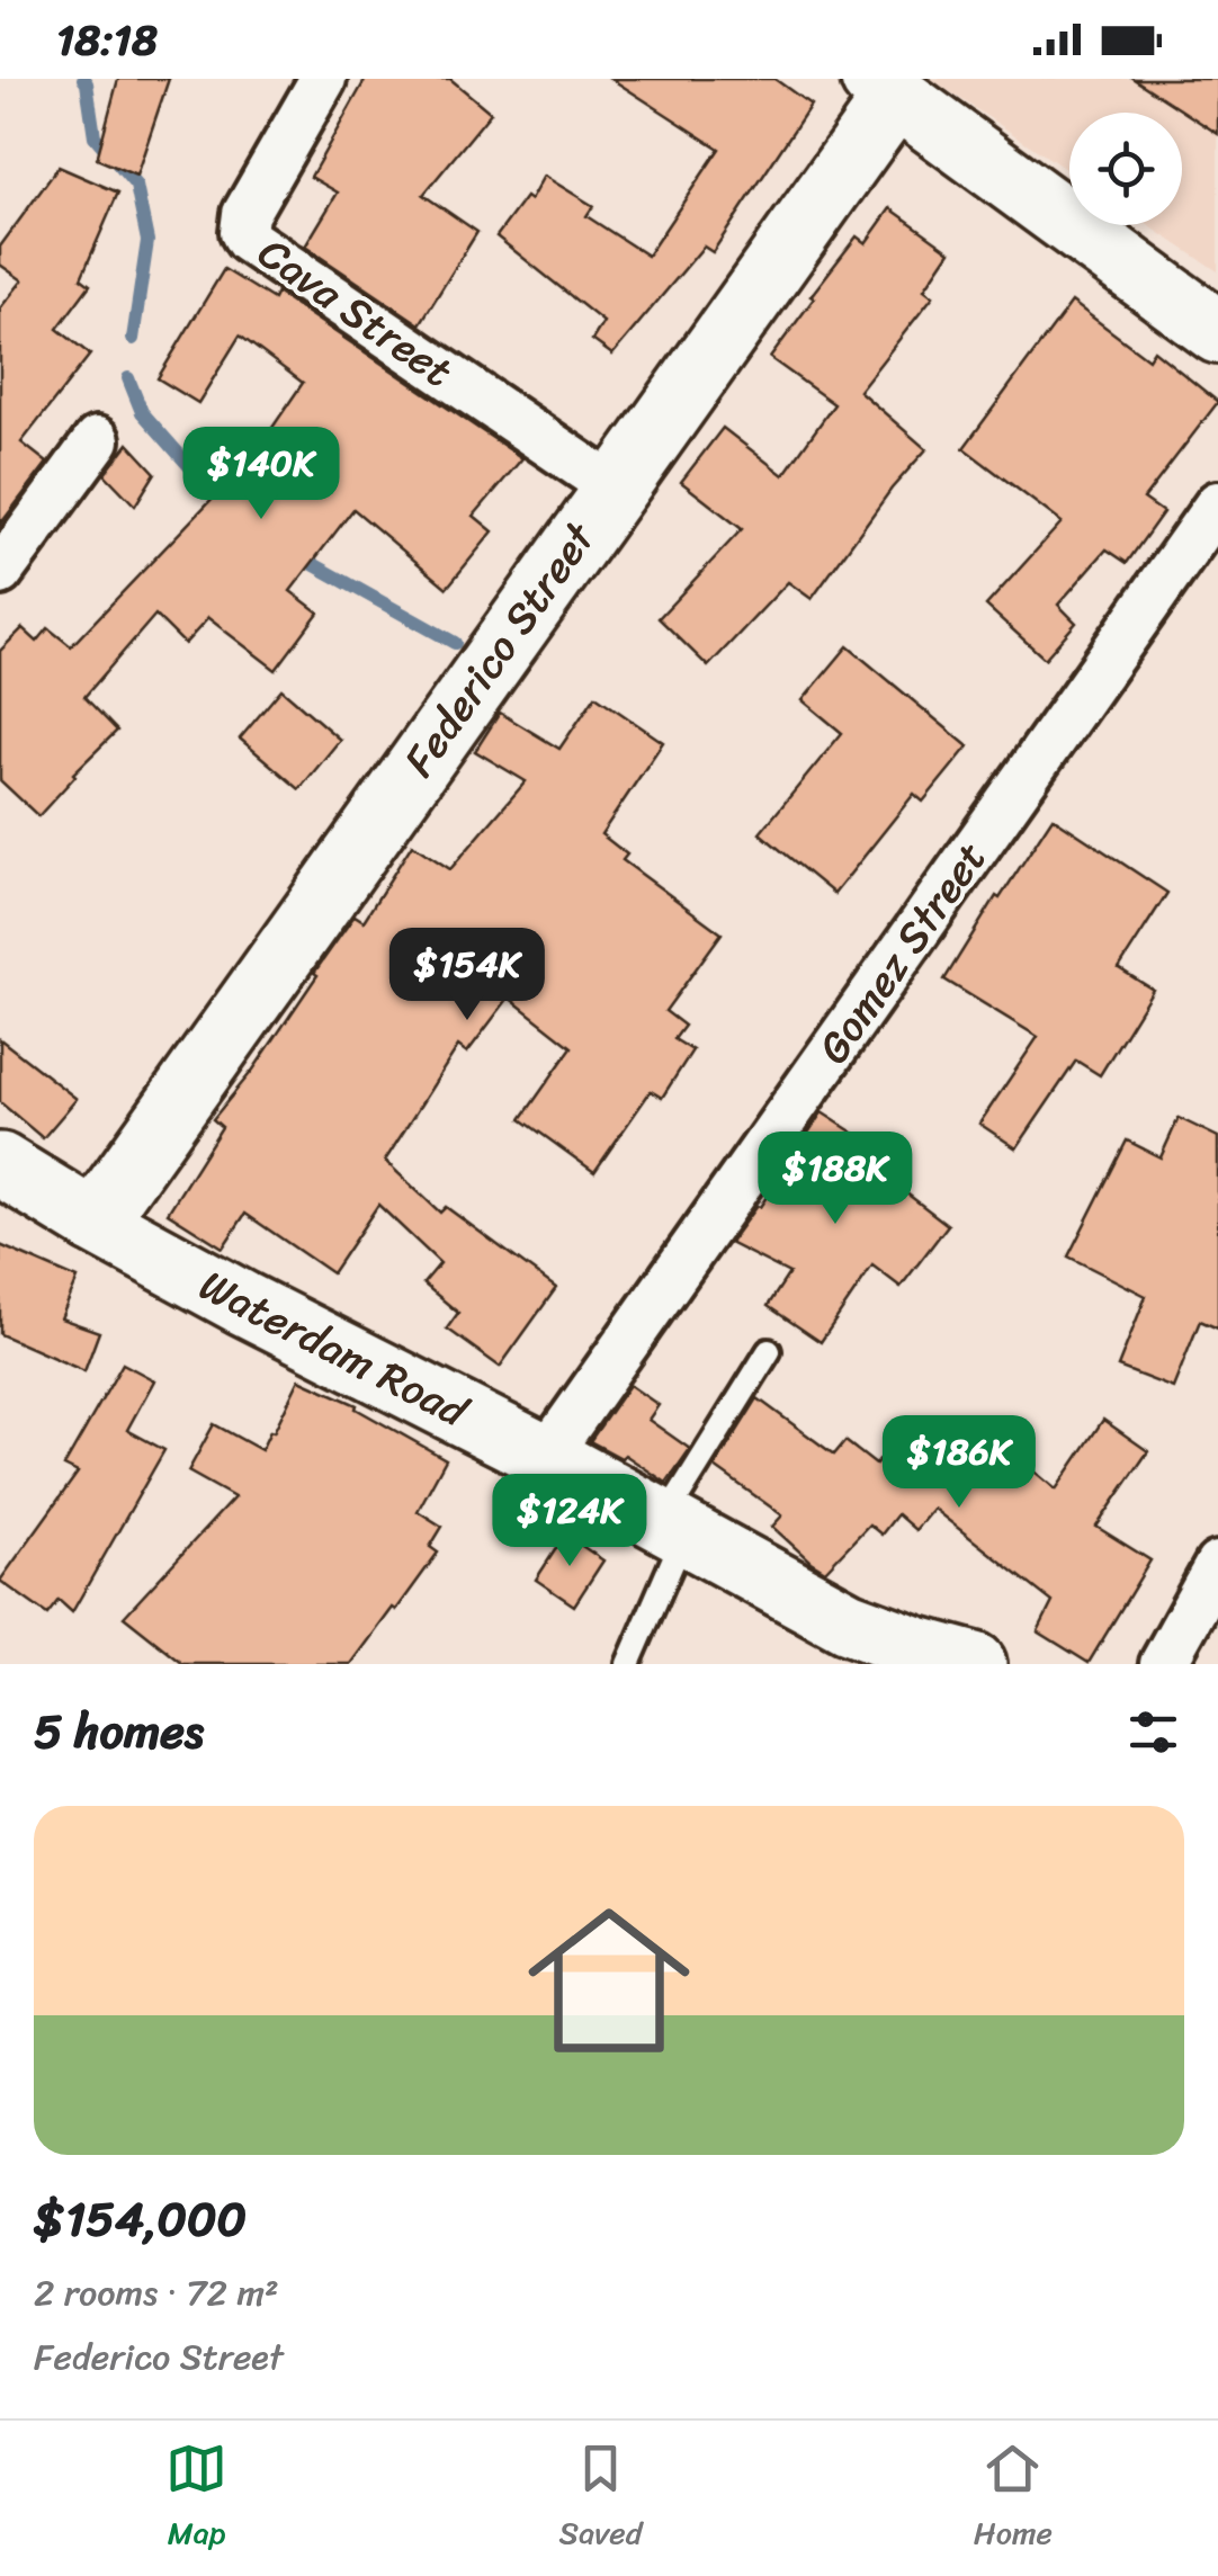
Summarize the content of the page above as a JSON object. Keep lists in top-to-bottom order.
{
  "streets": {
    "street": [
      "Cava Street",
      "Federico Street",
      "Gomez Street",
      "Waterdam Road"
    ]
  },
  "crossings": [
    ["Cava Street", "Federico Street"],
    ["Federico Street", "Waterdam Road"],
    ["Gomez Street", "Waterdam Road"]
  ],
  "page": {
    "status": "18:18",
    "price": [
      "$140K",
      "$154K",
      "$188K",
      "$186K",
      "$124K"
    ],
    "heading": "5 homes",
    "list": [
      {
        "name": "$154,000",
        "note": "2 rooms · 72 m² · Federico Street"
      }
    ],
    "tabs": ["Map", "Saved", "Home"]
  }
}
